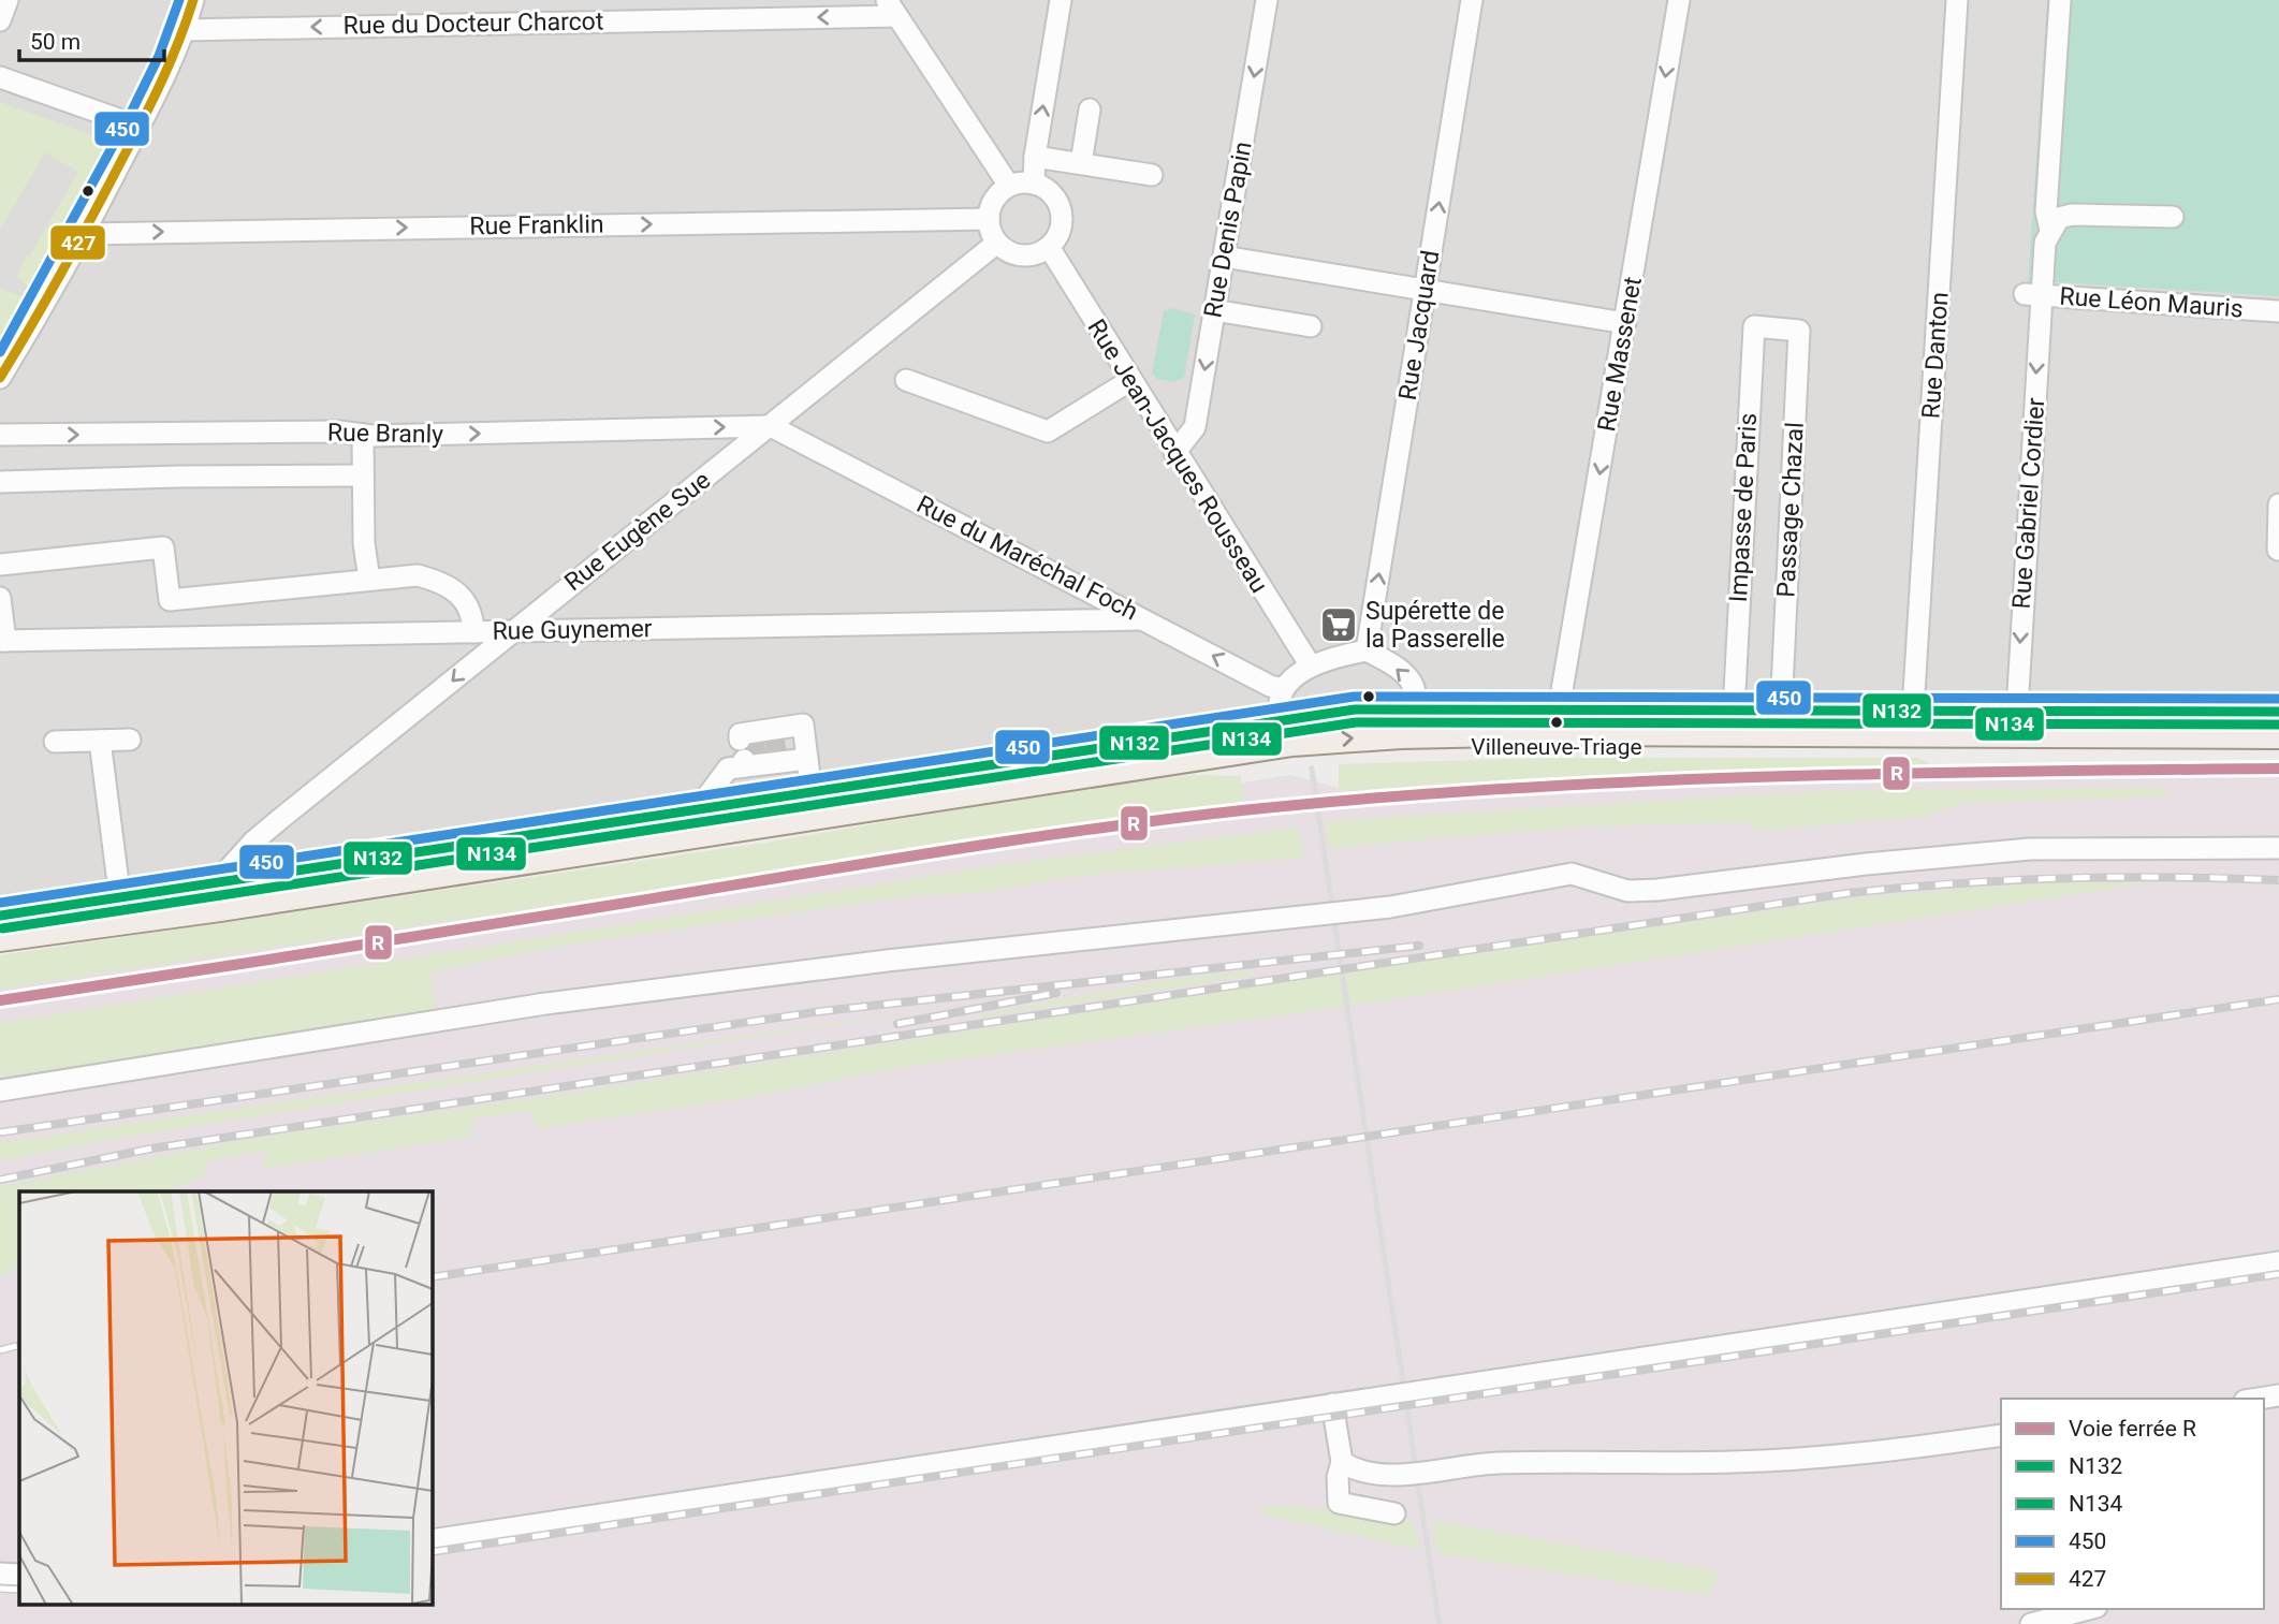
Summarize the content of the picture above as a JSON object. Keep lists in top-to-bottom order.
{
  "streets": {
    "street": [
      "Rue du Docteur Charcot",
      "Rue Franklin",
      "Rue Denis Papin",
      "Rue Léon Mauris",
      "Rue Jacquard",
      "Rue Massenet",
      "Rue Danton",
      "Rue Branly",
      "Rue Jean-Jacques Rousseau",
      "Rue Gabriel Cordier",
      "Impasse de Paris",
      "Passage Chazal",
      "Rue Eugène Sue",
      "Rue du Maréchal Foch",
      "Rue Guynemer"
    ]
  },
  "crossings": [
    ["Rue Franklin", "Rue Jean-Jacques Rousseau"],
    ["Rue Franklin", "Rue Eugène Sue"],
    ["Rue Denis Papin", "Rue Jean-Jacques Rousseau"],
    ["Rue Léon Mauris", "Rue Gabriel Cordier"],
    ["Rue Branly", "Rue Eugène Sue"],
    ["Rue Branly", "Rue du Maréchal Foch"],
    ["Rue Jean-Jacques Rousseau", "Rue Eugène Sue"],
    ["Impasse de Paris", "Passage Chazal"],
    ["Rue Eugène Sue", "Rue du Maréchal Foch"],
    ["Rue Eugène Sue", "Rue Guynemer"],
    ["Rue du Maréchal Foch", "Rue Guynemer"]
  ],
  "one_way": [
    "Rue du Docteur Charcot",
    "Rue Franklin",
    "Rue Denis Papin",
    "Rue Jacquard",
    "Rue Massenet",
    "Rue Gabriel Cordier",
    "Rue Eugène Sue"
  ],
  "places": {
    "supermarket": ["Supérette de la Passerelle"],
    "other": ["Villeneuve-Triage"]
  },
  "lines": [
    "transit line 450",
    "transit line 427",
    "transit line N132",
    "transit line N134",
    "rail line R"
  ],
  "legend": [
    "Voie ferrée R",
    "N132",
    "N134",
    "450",
    "427"
  ],
  "scale_bar": "50 m"
}
